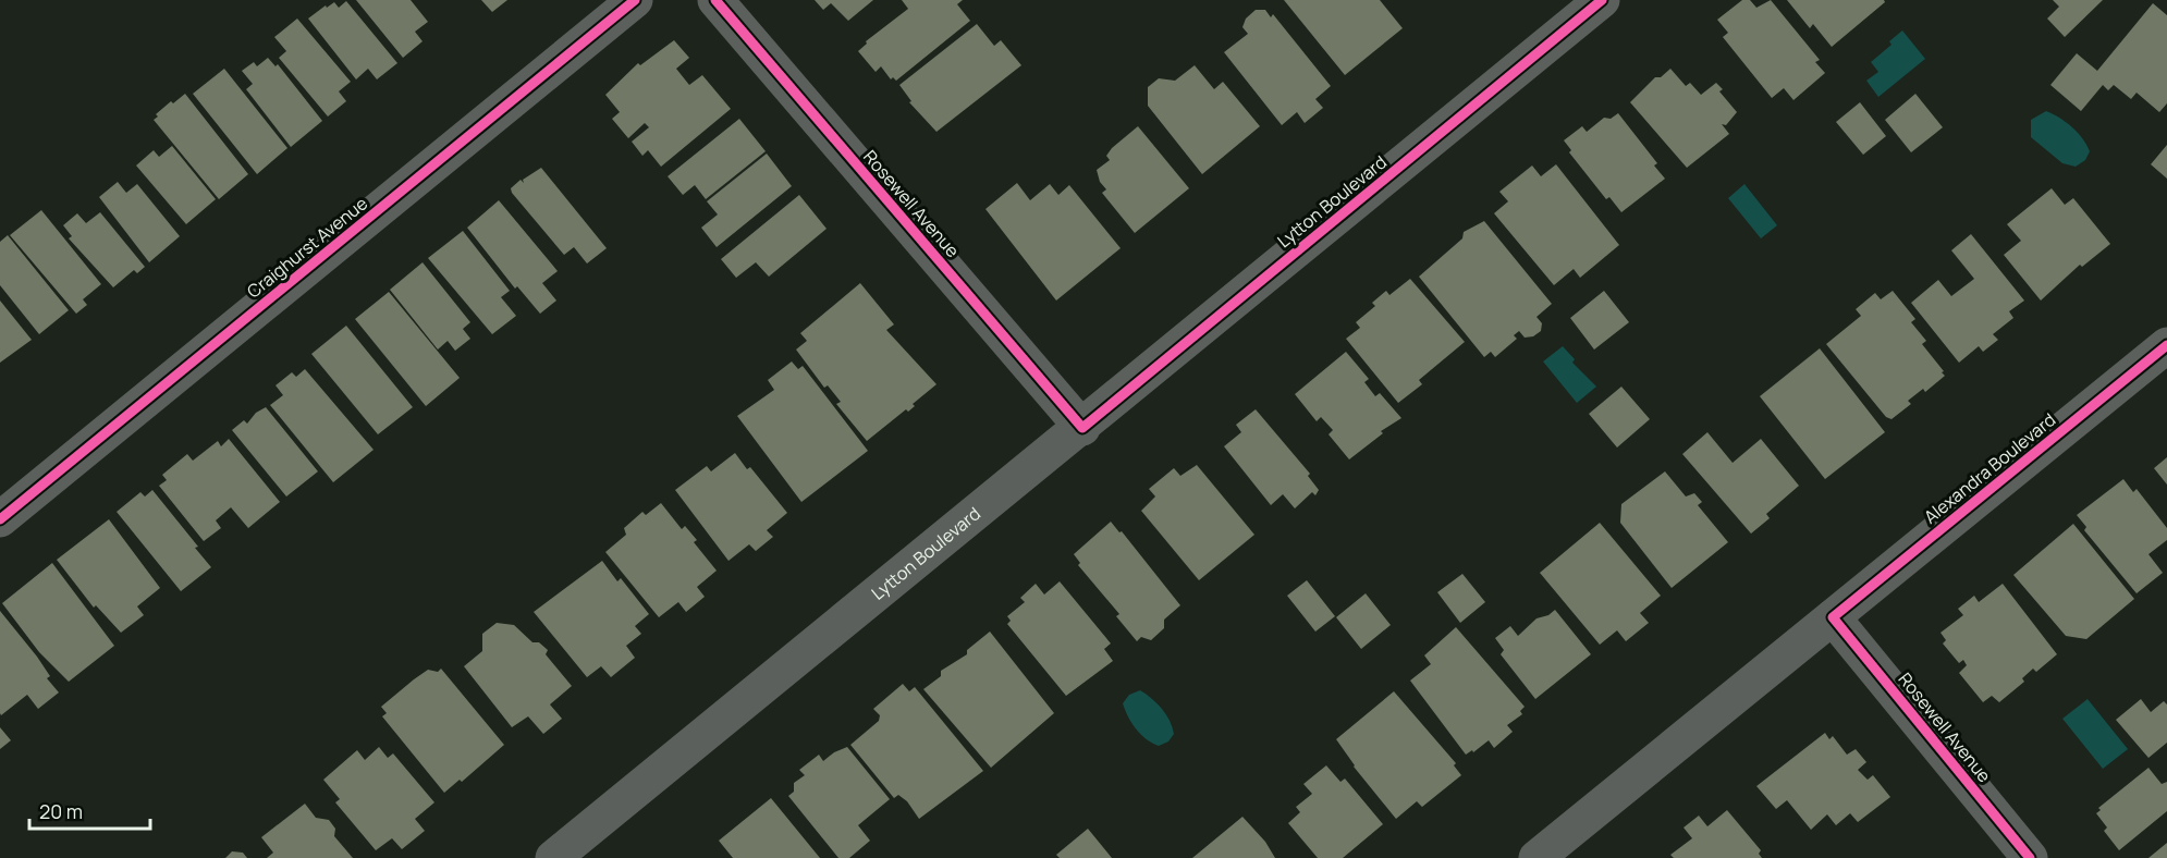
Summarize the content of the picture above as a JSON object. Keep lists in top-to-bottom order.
{
  "streets": {
    "street": [
      "Lytton Boulevard",
      "Rosewell Avenue",
      "Craighurst Avenue",
      "Alexandra Boulevard"
    ]
  },
  "crossings": [
    ["Lytton Boulevard", "Rosewell Avenue"],
    ["Rosewell Avenue", "Alexandra Boulevard"]
  ],
  "scale_bar": "20 m"
}
